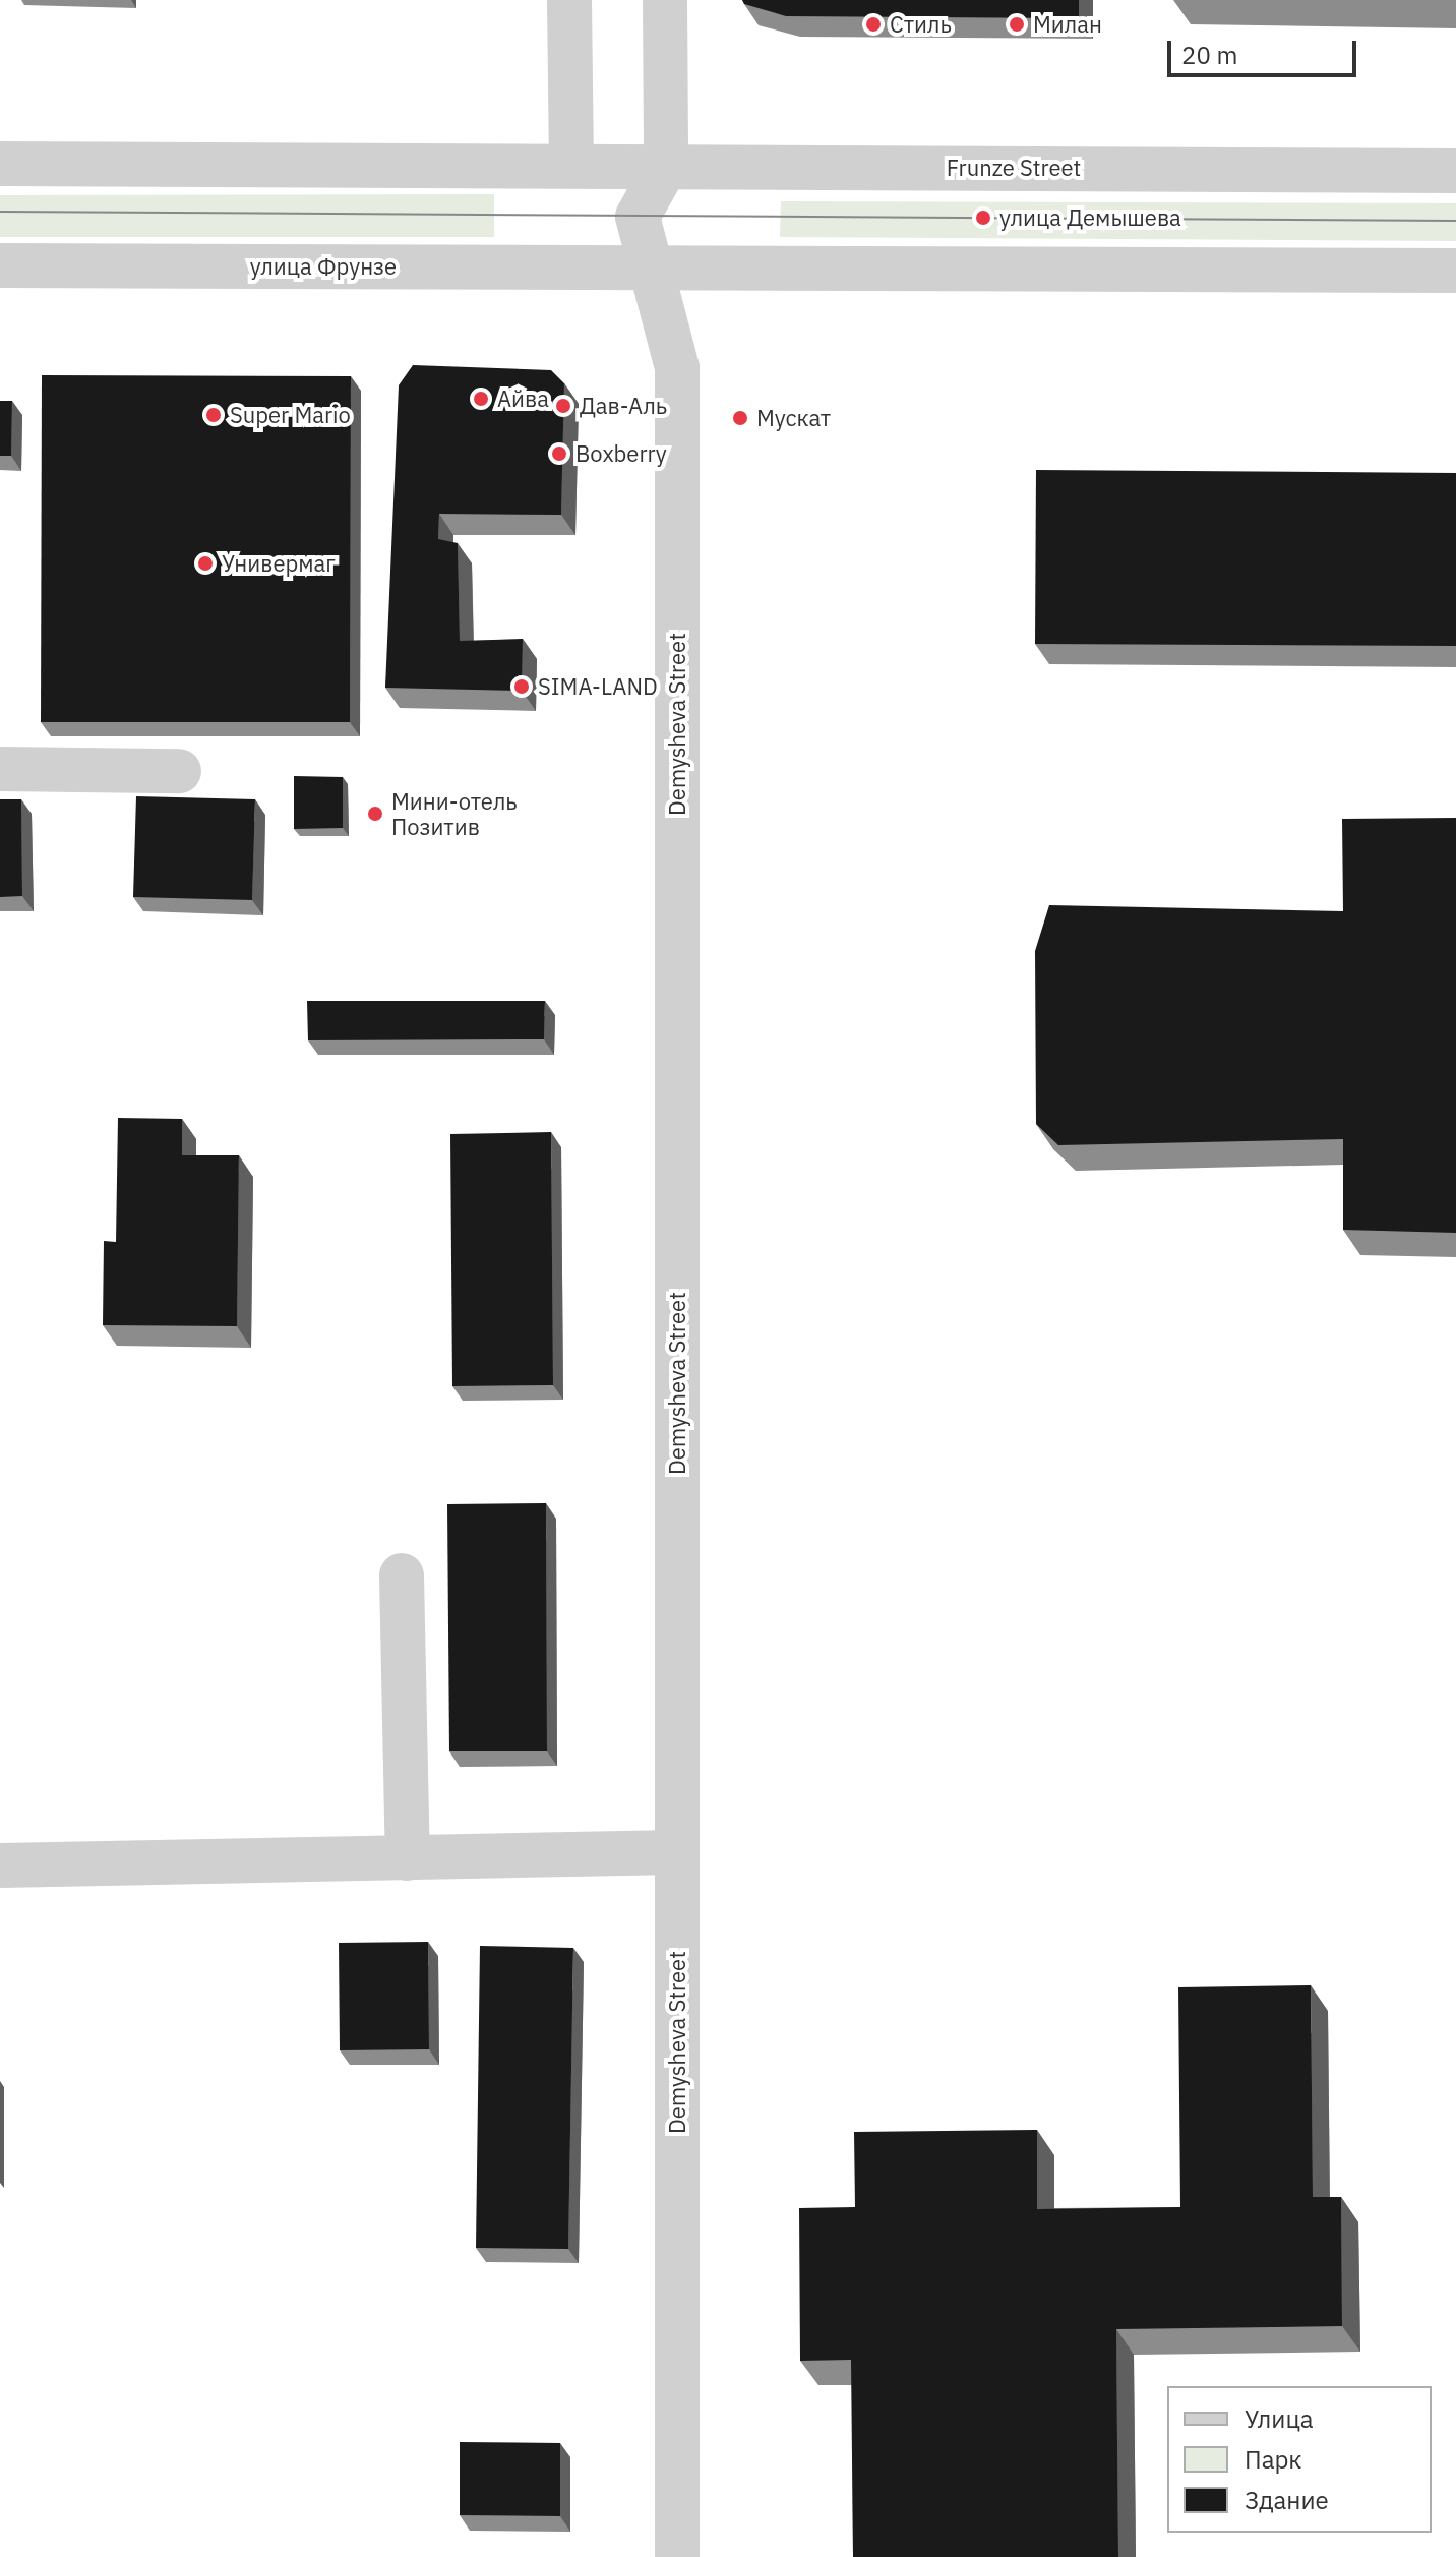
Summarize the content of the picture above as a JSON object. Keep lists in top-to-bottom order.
{
  "streets": {
    "street": ["Frunze Street", "улица Фрунзе", "Demysheva Street"]
  },
  "crossings": [
    ["улица Фрунзе", "Demysheva Street"]
  ],
  "places": [
    "Стиль",
    "Милан",
    "улица Демышева",
    "Айва",
    "Дав-Аль",
    "Super Mario",
    "Мускат",
    "Boxberry",
    "Универмаг",
    "SIMA-LAND",
    "Мини-отель Позитив"
  ],
  "legend": ["Улица", "Парк", "Здание"],
  "scale_bar": "20 m"
}
